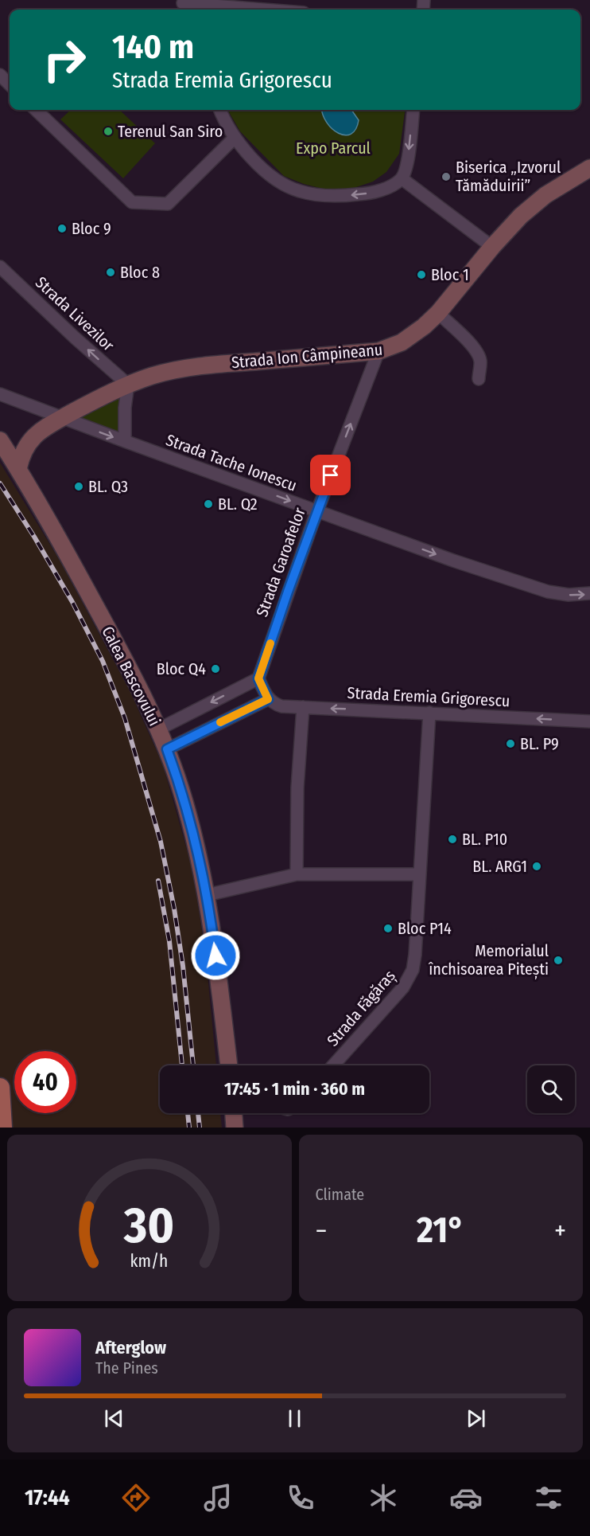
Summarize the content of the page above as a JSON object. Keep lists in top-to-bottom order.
{
  "streets": {
    "street": [
      "Strada Livezilor",
      "Strada Ion Câmpineanu",
      "Strada Tache Ionescu",
      "Strada Garoafelor",
      "Calea Bascovului",
      "Strada Eremia Grigorescu",
      "Strada Făgăraș"
    ]
  },
  "crossings": [
    ["Strada Livezilor", "Strada Ion Câmpineanu"],
    ["Strada Ion Câmpineanu", "Strada Tache Ionescu"],
    ["Strada Ion Câmpineanu", "Strada Garoafelor"],
    ["Strada Ion Câmpineanu", "Calea Bascovului"],
    ["Strada Tache Ionescu", "Strada Garoafelor"],
    ["Strada Eremia Grigorescu", "Strada Făgăraș"]
  ],
  "one_way": [
    "Strada Livezilor",
    "Strada Tache Ionescu",
    "Strada Garoafelor",
    "Strada Eremia Grigorescu"
  ],
  "parks": ["Expo Parcul"],
  "places": [
    "Terenul San Siro",
    "Biserica „Izvorul Tămăduirii”",
    "Bloc 9",
    "Bloc 8",
    "Bloc 1",
    "BL. Q3",
    "BL. Q2",
    "Bloc Q4",
    "BL. P9",
    "BL. P10",
    "BL. ARG1",
    "Bloc P14",
    "Memorialul închisoarea Pitești"
  ],
  "page": {
    "turn": ["140 m", "Strada Eremia Grigorescu"],
    "limit": "40",
    "trip": "17:45 · 1 min · 360 m",
    "tile": "Climate",
    "heat": ["−", "21°", "+"],
    "song": ["Afterglow", "The Pines"],
    "tabs": "17:44",
    "gauge": ["30", "km/h"]
  }
}
